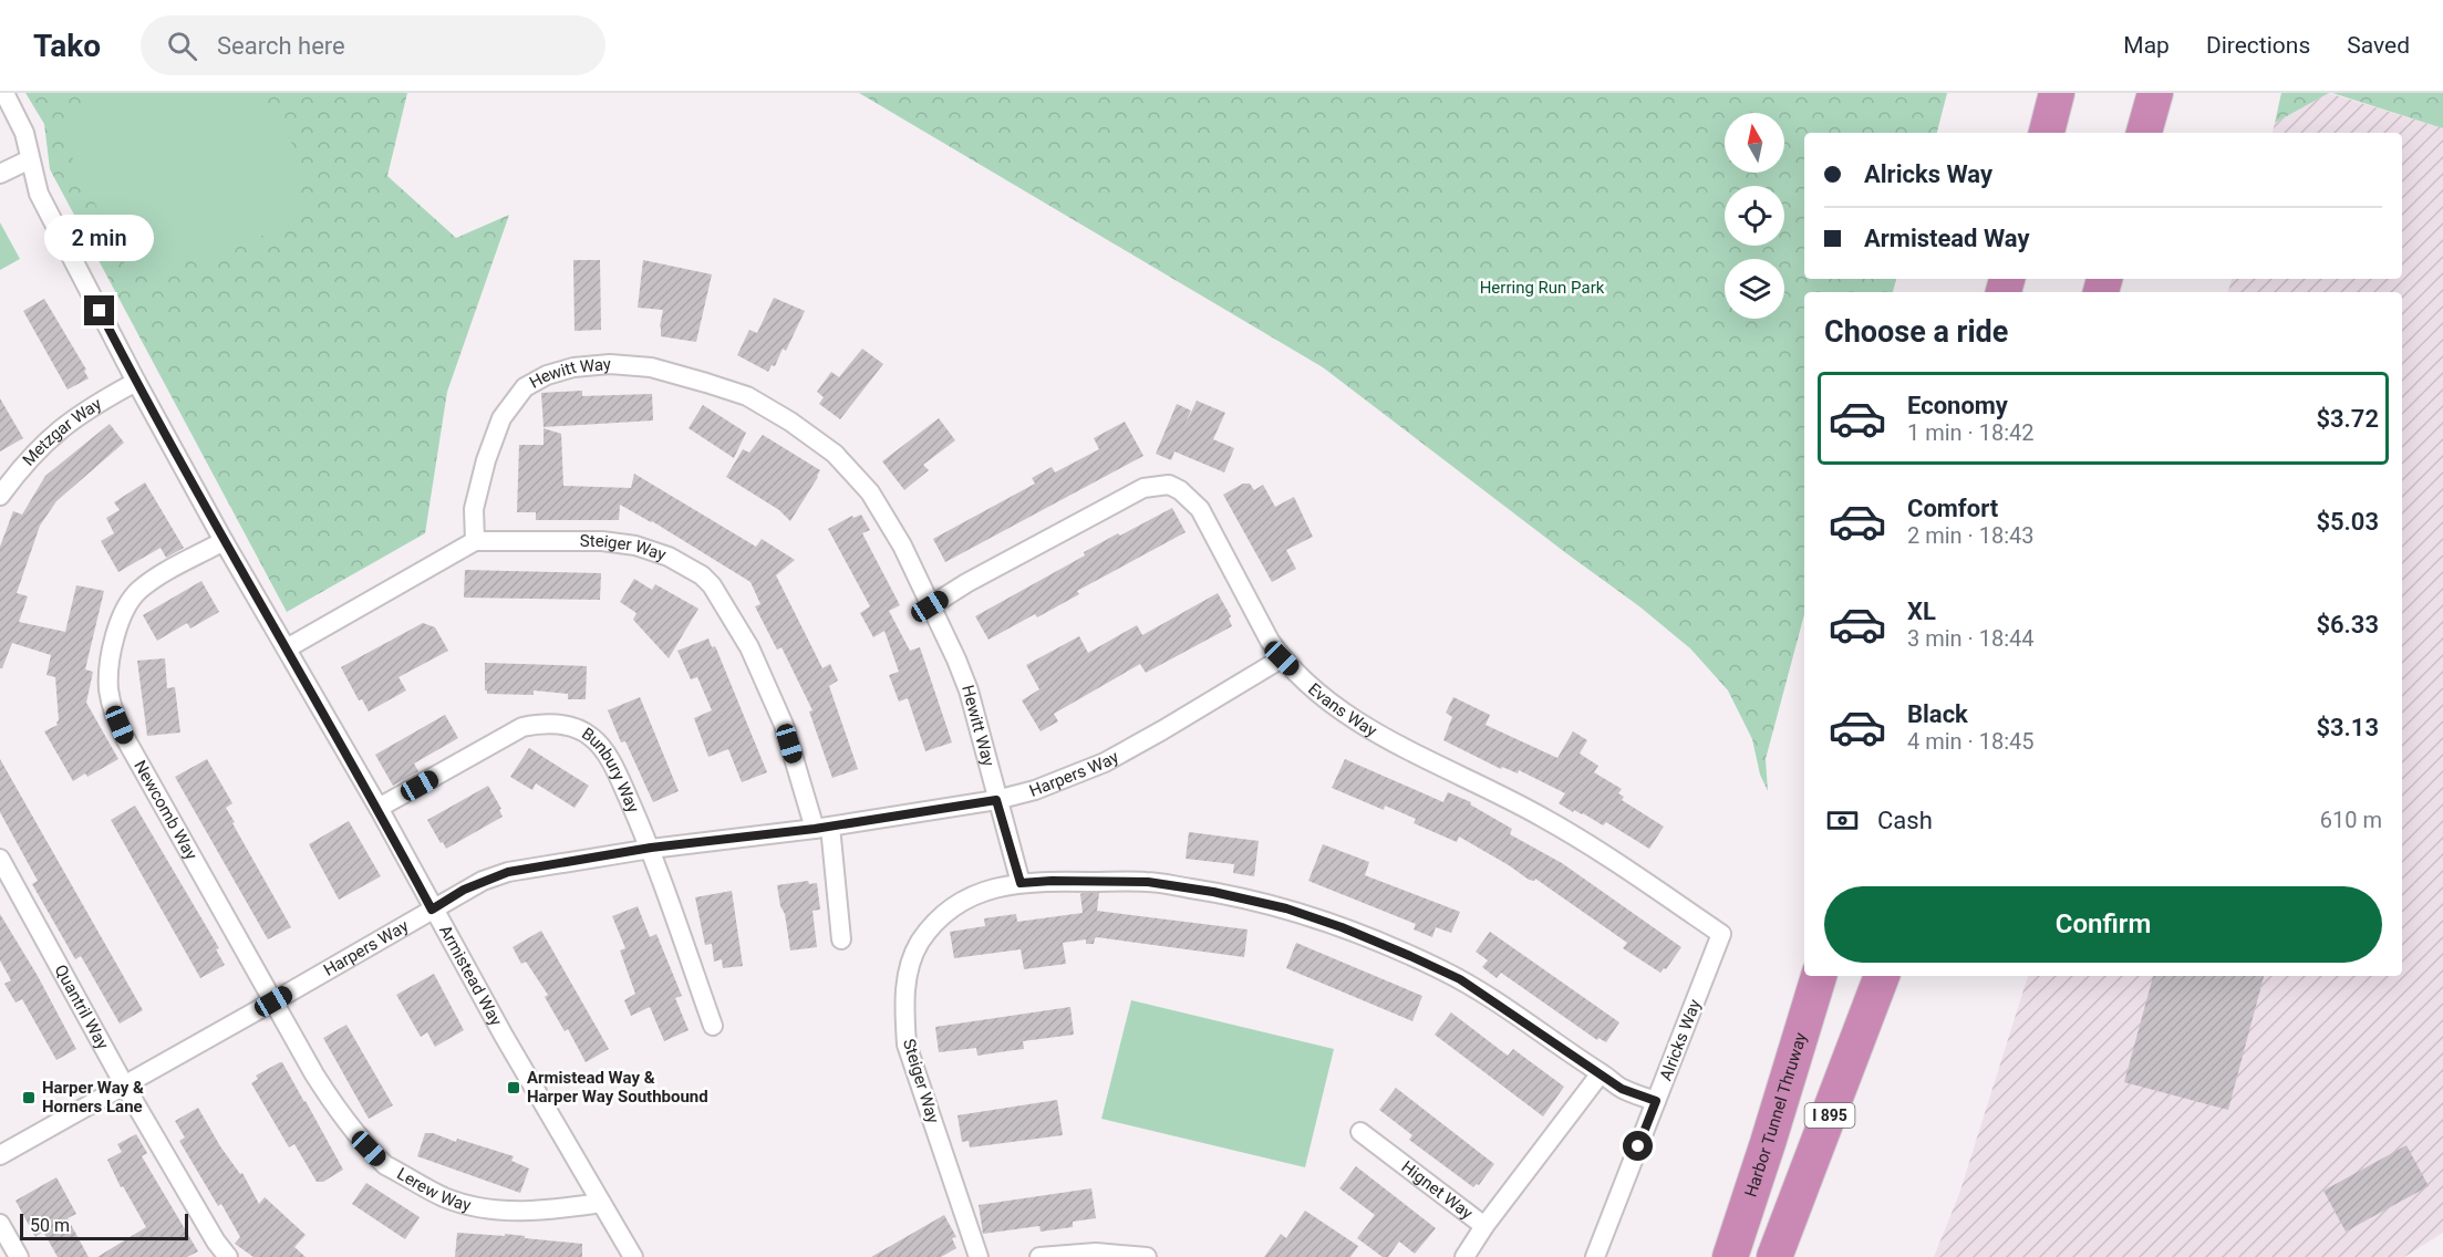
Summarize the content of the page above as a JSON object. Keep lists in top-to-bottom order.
{
  "streets": {
    "highway": ["Harbor Tunnel Thruway", "I 895"],
    "street": [
      "Hewitt Way",
      "Metzgar Way",
      "Steiger Way",
      "Evans Way",
      "Harpers Way",
      "Bunbury Way",
      "Newcomb Way",
      "Armistead Way",
      "Quantril Way",
      "Alricks Way",
      "Lerew Way",
      "Hignet Way"
    ]
  },
  "crossings": [
    ["Hewitt Way", "Steiger Way"],
    ["Hewitt Way", "Evans Way"],
    ["Hewitt Way", "Harpers Way"],
    ["Metzgar Way", "Armistead Way"],
    ["Steiger Way", "Harpers Way"],
    ["Steiger Way", "Armistead Way"],
    ["Evans Way", "Harpers Way"],
    ["Evans Way", "Alricks Way"],
    ["Harpers Way", "Bunbury Way"],
    ["Harpers Way", "Newcomb Way"],
    ["Harpers Way", "Armistead Way"],
    ["Harpers Way", "Quantril Way"],
    ["Harpers Way", "Lerew Way"],
    ["Bunbury Way", "Armistead Way"],
    ["Newcomb Way", "Armistead Way"],
    ["Newcomb Way", "Lerew Way"],
    ["Armistead Way", "Lerew Way"]
  ],
  "parks": ["Herring Run Park"],
  "places": {
    "transit": ["Armistead Way & Harper Way Southbound", "Harper Way & Horners Lane"]
  },
  "scale_bar": "50 m",
  "north": "top",
  "page": {
    "header": "Tako",
    "search": "Search here",
    "nav": ["Map", "Directions", "Saved"],
    "banner": ["Alricks Way", "Armistead Way"],
    "bubble": "2 min",
    "heading": "Choose a ride",
    "list": [
      {
        "name": "Economy",
        "note": "1 min · 18:42",
        "value": "$3.72"
      },
      {
        "name": "Comfort",
        "note": "2 min · 18:43",
        "value": "$5.03"
      },
      {
        "name": "XL",
        "note": "3 min · 18:44",
        "value": "$6.33"
      },
      {
        "name": "Black",
        "note": "4 min · 18:45",
        "value": "$3.13"
      }
    ],
    "pay": ["Cash", "610 m"],
    "buttons": "Confirm",
    "scale": "50 m"
  }
}
